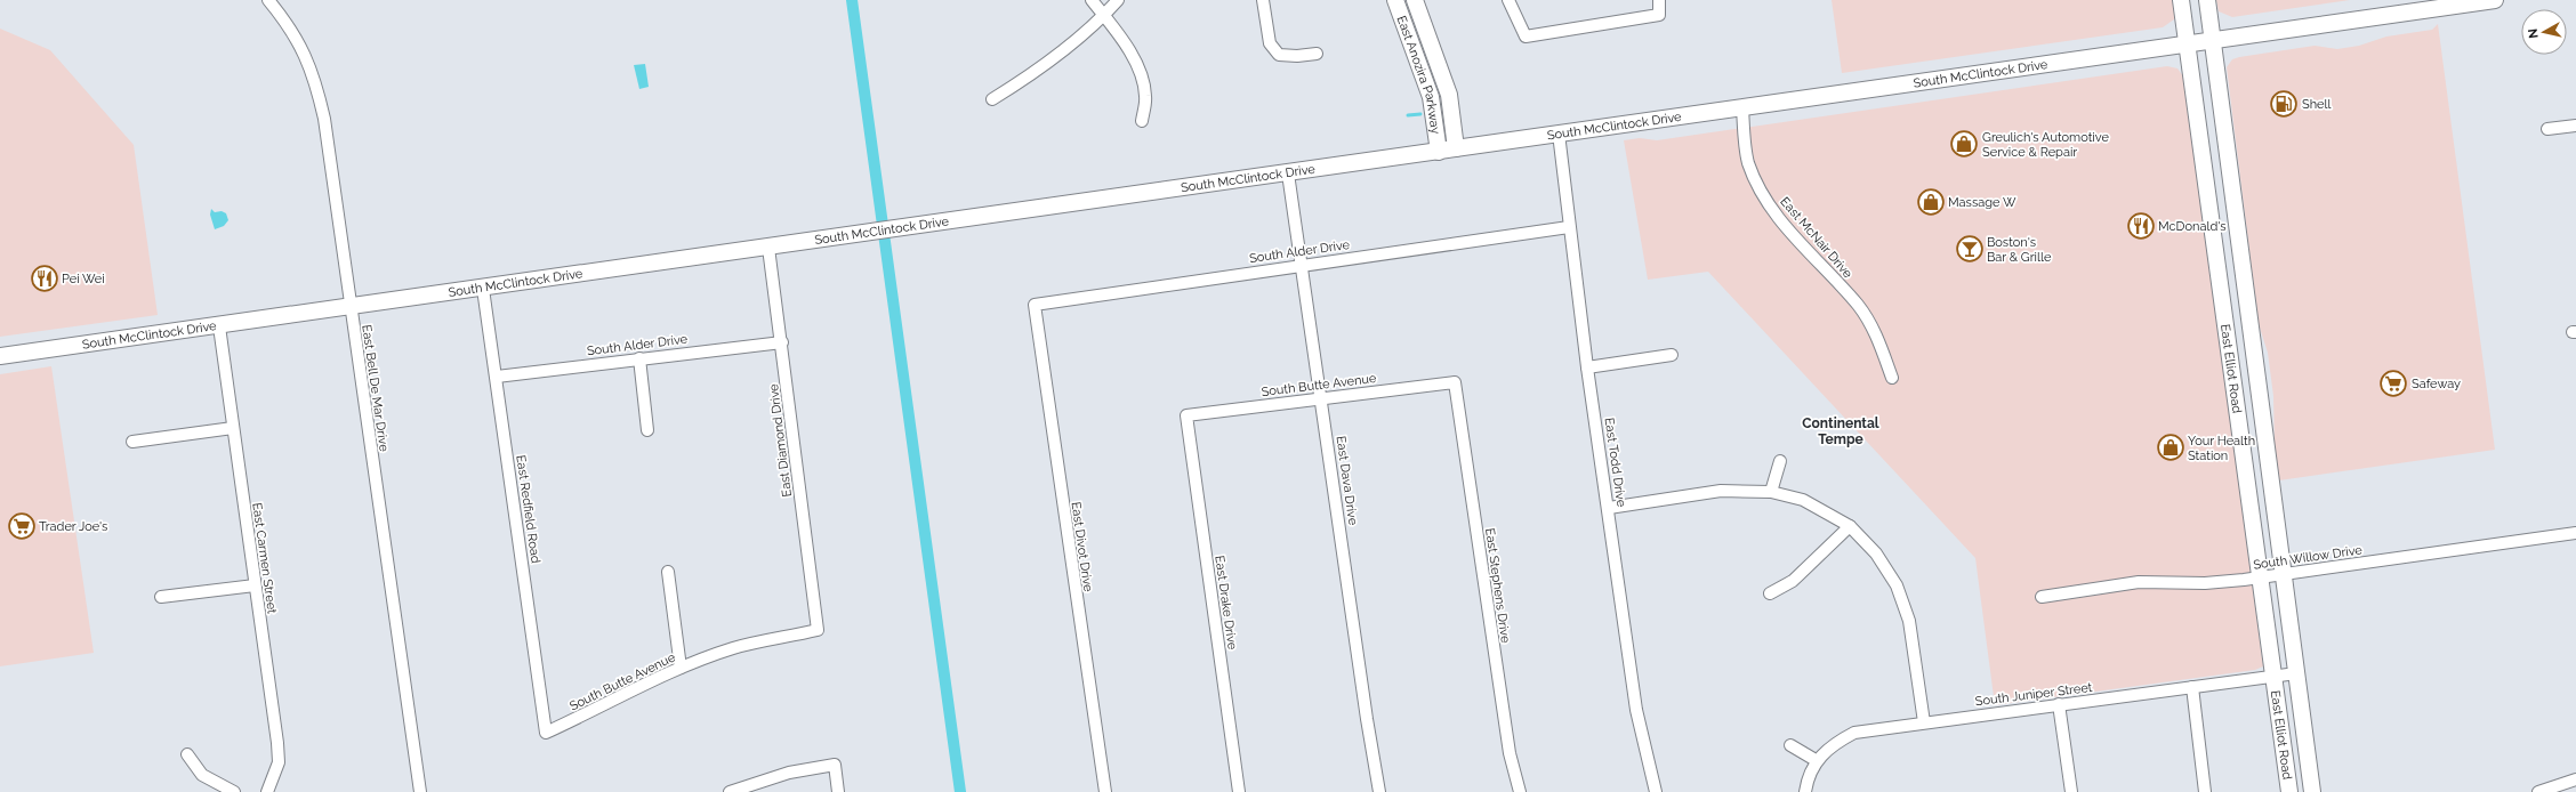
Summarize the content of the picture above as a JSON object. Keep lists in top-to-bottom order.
{
  "streets": {
    "main road": ["South McClintock Drive", "East Anozira Parkway", "East Elliot Road"],
    "street": [
      "East McNair Drive",
      "South Alder Drive",
      "South Butte Avenue",
      "East Bell De Mar Drive",
      "East Diamond Drive",
      "East Todd Drive",
      "East Dava Drive",
      "East Redfield Road",
      "East Divot Drive",
      "South Willow Drive",
      "East Carmen Street",
      "East Stephens Drive",
      "East Drake Drive",
      "South Juniper Street"
    ]
  },
  "crossings": [
    ["South McClintock Drive", "East Anozira Parkway"],
    ["South McClintock Drive", "East McNair Drive"],
    ["South McClintock Drive", "East Elliot Road"],
    ["South McClintock Drive", "East Bell De Mar Drive"],
    ["South McClintock Drive", "East Diamond Drive"],
    ["South McClintock Drive", "East Todd Drive"],
    ["South McClintock Drive", "East Dava Drive"],
    ["South McClintock Drive", "East Redfield Road"],
    ["South McClintock Drive", "East Carmen Street"],
    ["South Alder Drive", "East Diamond Drive"],
    ["South Alder Drive", "East Todd Drive"],
    ["South Alder Drive", "East Dava Drive"],
    ["South Alder Drive", "East Redfield Road"],
    ["South Alder Drive", "East Divot Drive"],
    ["East Elliot Road", "South Willow Drive"],
    ["East Elliot Road", "South Juniper Street"],
    ["South Butte Avenue", "East Diamond Drive"],
    ["South Butte Avenue", "East Dava Drive"],
    ["South Butte Avenue", "East Redfield Road"],
    ["South Butte Avenue", "East Stephens Drive"],
    ["South Butte Avenue", "East Drake Drive"]
  ],
  "districts": ["Continental Tempe"],
  "places": {
    "fuel station": ["Shell"],
    "shop": ["Greulich's Automotive Service & Repair", "Massage W", "Your Health Station"],
    "restaurant": ["McDonald's", "Pei Wei"],
    "bar": ["Boston's Bar & Grille"],
    "supermarket": ["Safeway", "Trader Joe's"]
  },
  "north": "left"
}
